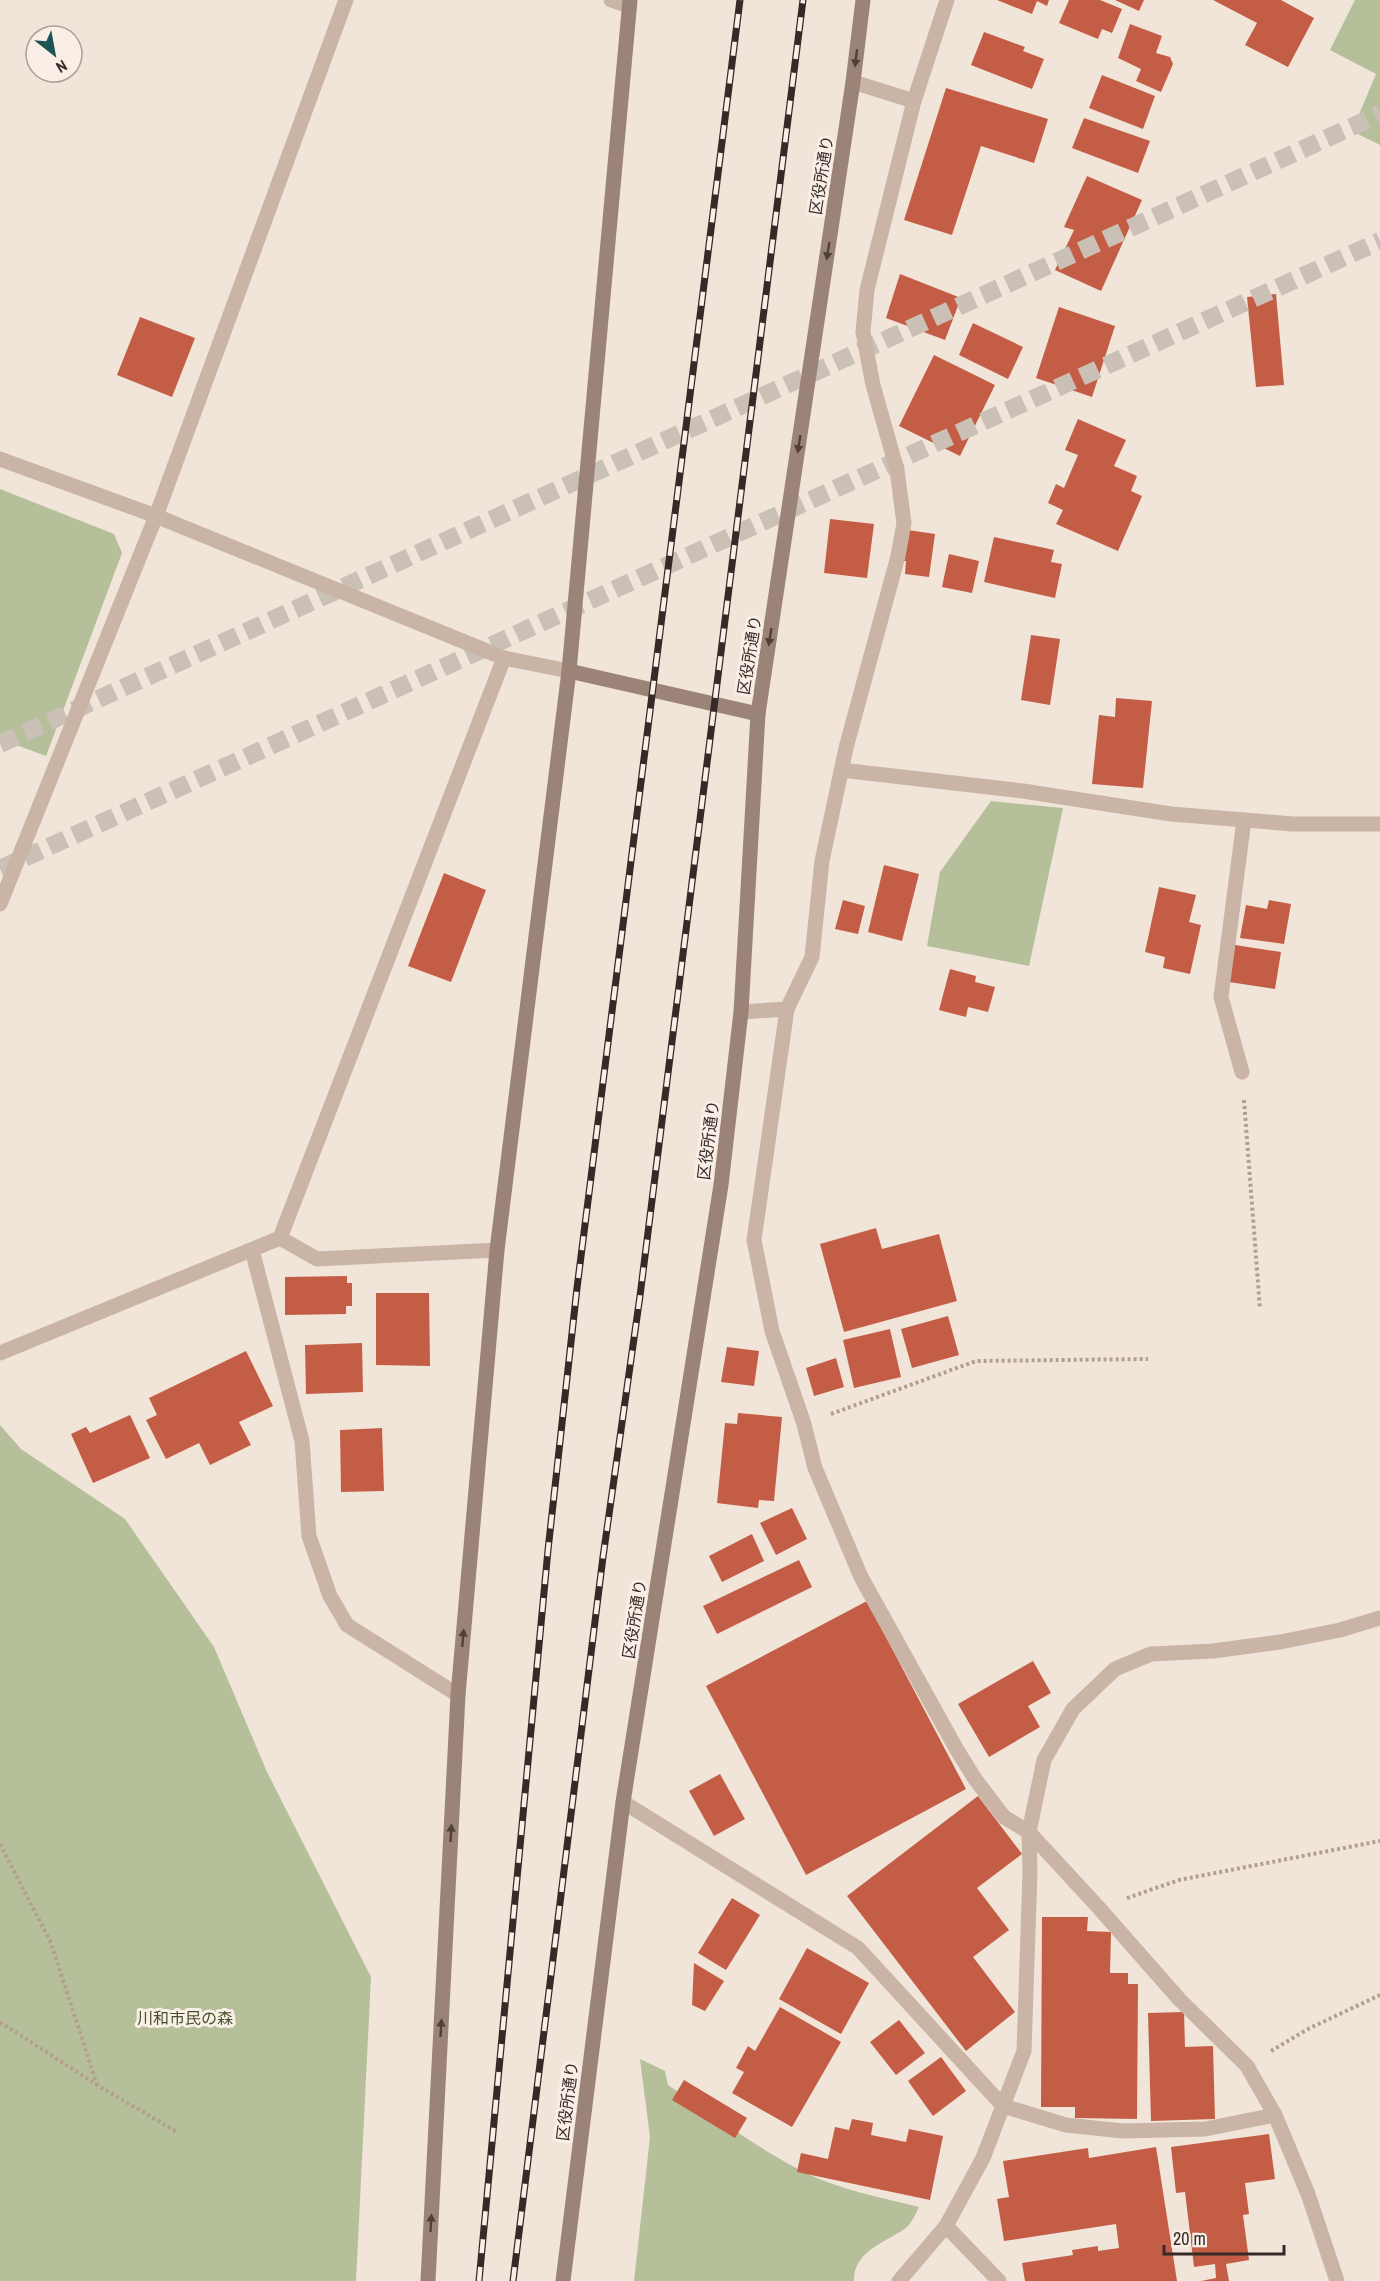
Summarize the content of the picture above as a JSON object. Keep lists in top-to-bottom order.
{
  "streets": {
    "street": ["区役所通り"]
  },
  "parks": ["川和市民の森"],
  "scale_bar": "20 m",
  "north": "bottom right"
}
